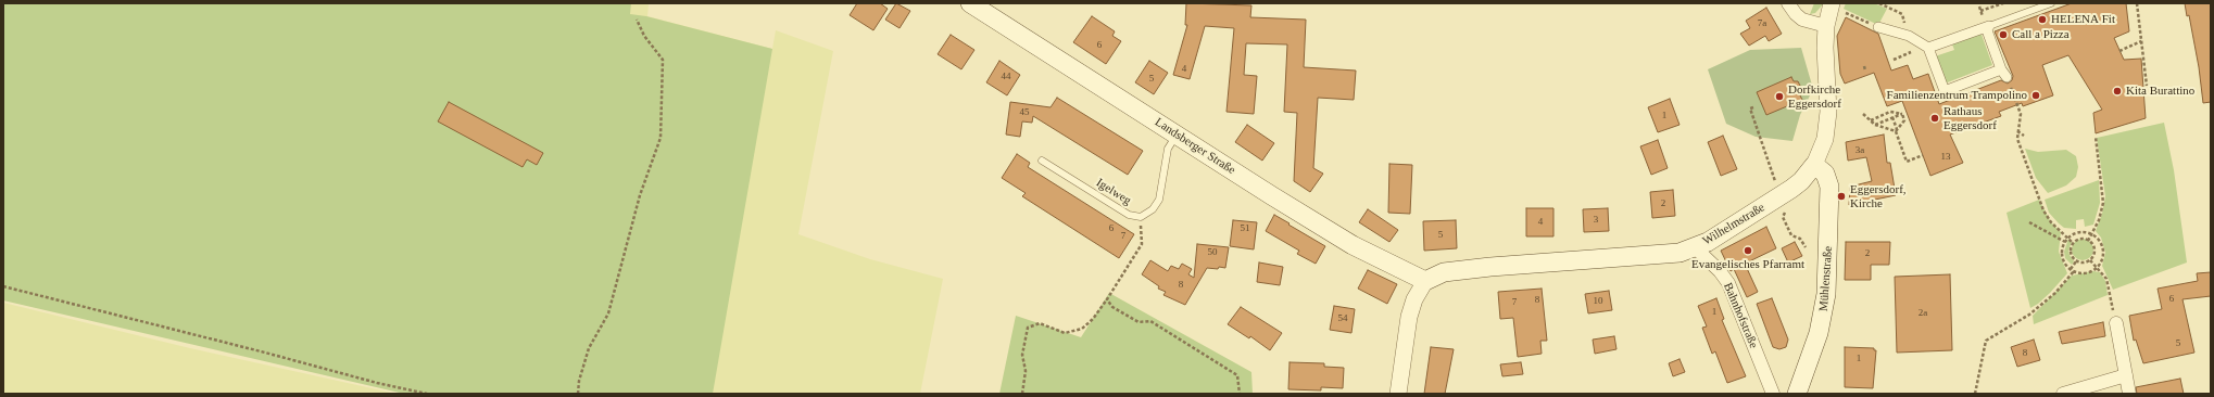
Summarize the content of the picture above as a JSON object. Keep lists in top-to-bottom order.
{
  "streets": {
    "main road": ["Landsberger Straße", "Wilhelmstraße", "Mühlenstraße"],
    "street": ["Bahnhofstraße"],
    "lane": ["Igelweg"]
  },
  "crossings": [
    ["Landsberger Straße", "Igelweg"],
    ["Landsberger Straße", "Wilhelmstraße"],
    ["Wilhelmstraße", "Mühlenstraße"],
    ["Wilhelmstraße", "Bahnhofstraße"]
  ],
  "places": [
    "HELENA Fit",
    "Call a Pizza",
    "Kita Burattino",
    "Familienzentrum Trampolino",
    "Dorfkirche Eggersdorf",
    "Rathaus Eggersdorf",
    "Eggersdorf, Kirche",
    "Evangelisches Pfarramt"
  ],
  "house_numbers": [
    "7a",
    "6",
    "4",
    "44",
    "5",
    "45",
    "1",
    "3a",
    "13",
    "2",
    "3",
    "4",
    "6",
    "51",
    "5",
    "7",
    "50",
    "2",
    "8",
    "6",
    "8",
    "10",
    "7",
    "1",
    "2a",
    "54",
    "5",
    "8",
    "1"
  ]
}
